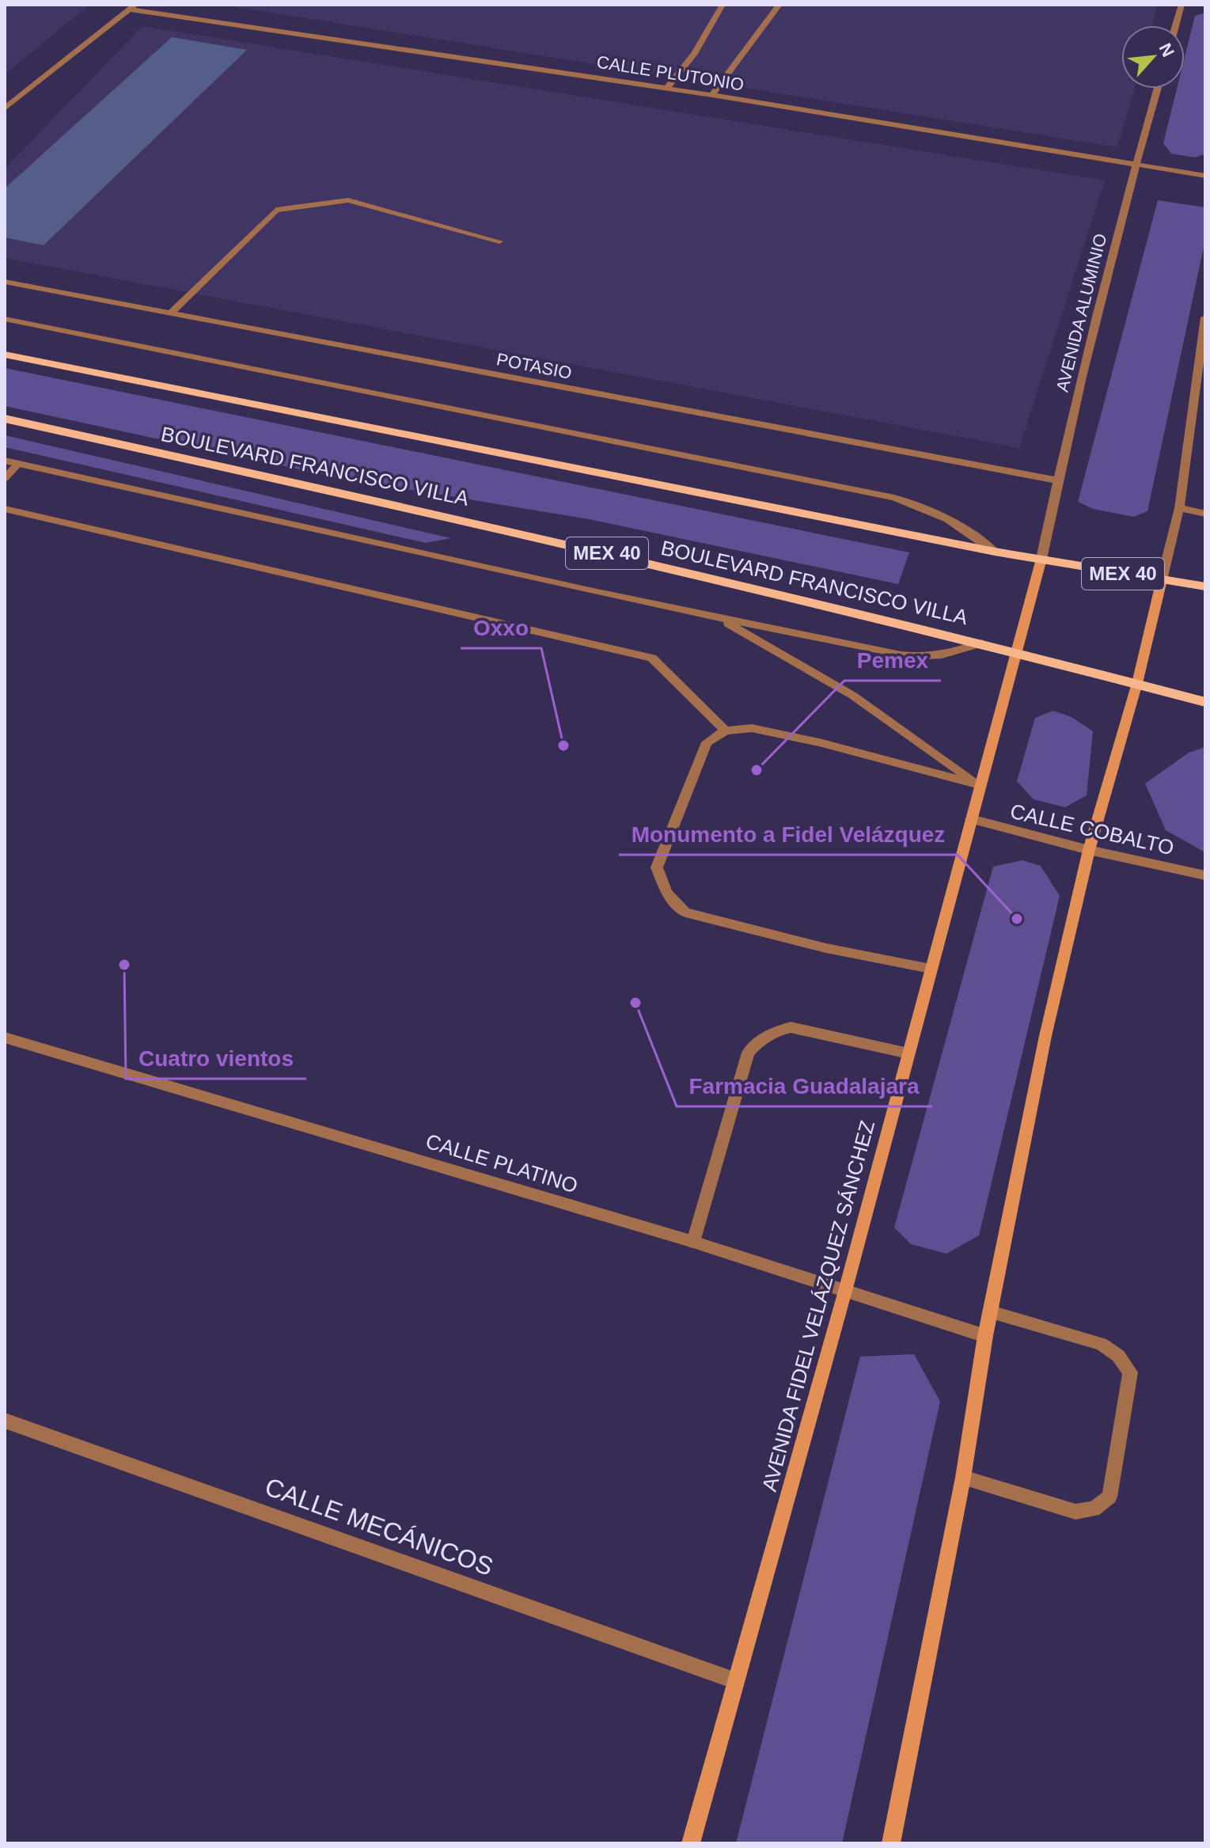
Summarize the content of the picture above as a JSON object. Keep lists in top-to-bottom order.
{
  "streets": {
    "main road": ["BOULEVARD FRANCISCO VILLA", "MEX 40", "AVENIDA FIDEL VELÁZQUEZ SÁNCHEZ"],
    "street": [
      "CALLE PLUTONIO",
      "AVENIDA ALUMINIO",
      "POTASIO",
      "CALLE COBALTO",
      "CALLE PLATINO",
      "CALLE MECÁNICOS"
    ]
  },
  "crossings": [
    ["CALLE PLUTONIO", "AVENIDA ALUMINIO"],
    ["AVENIDA ALUMINIO", "POTASIO"],
    ["AVENIDA ALUMINIO", "MEX 40"],
    ["AVENIDA ALUMINIO", "AVENIDA FIDEL VELÁZQUEZ SÁNCHEZ"],
    ["BOULEVARD FRANCISCO VILLA", "AVENIDA FIDEL VELÁZQUEZ SÁNCHEZ"],
    ["MEX 40", "AVENIDA FIDEL VELÁZQUEZ SÁNCHEZ"],
    ["CALLE COBALTO", "AVENIDA FIDEL VELÁZQUEZ SÁNCHEZ"],
    ["CALLE PLATINO", "AVENIDA FIDEL VELÁZQUEZ SÁNCHEZ"],
    ["AVENIDA FIDEL VELÁZQUEZ SÁNCHEZ", "CALLE MECÁNICOS"]
  ],
  "places": [
    "Oxxo",
    "Pemex",
    "Monumento a Fidel Velázquez",
    "Cuatro vientos",
    "Farmacia Guadalajara"
  ],
  "north": "top right"
}
